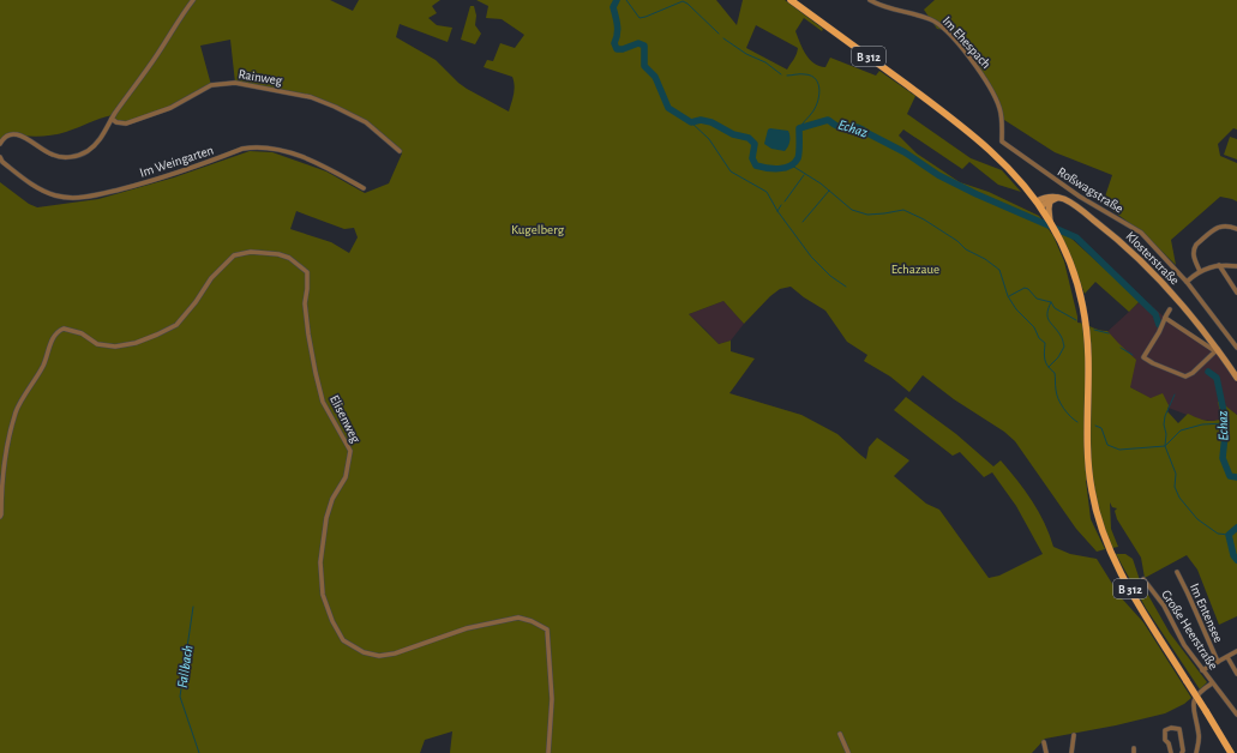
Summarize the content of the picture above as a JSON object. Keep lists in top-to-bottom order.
{
  "streets": {
    "main road": ["B 312", "Klosterstraße"],
    "street": [
      "Im Ehespach",
      "Rainweg",
      "Im Weingarten",
      "Roßwagstraße",
      "Elisenweg",
      "Im Entensee",
      "Große Heerstraße"
    ]
  },
  "crossings": [
    ["Im Ehespach", "Roßwagstraße"]
  ],
  "water": ["Echaz", "Fallbach"],
  "parks": ["Kugelberg", "Echazaue"]
}
